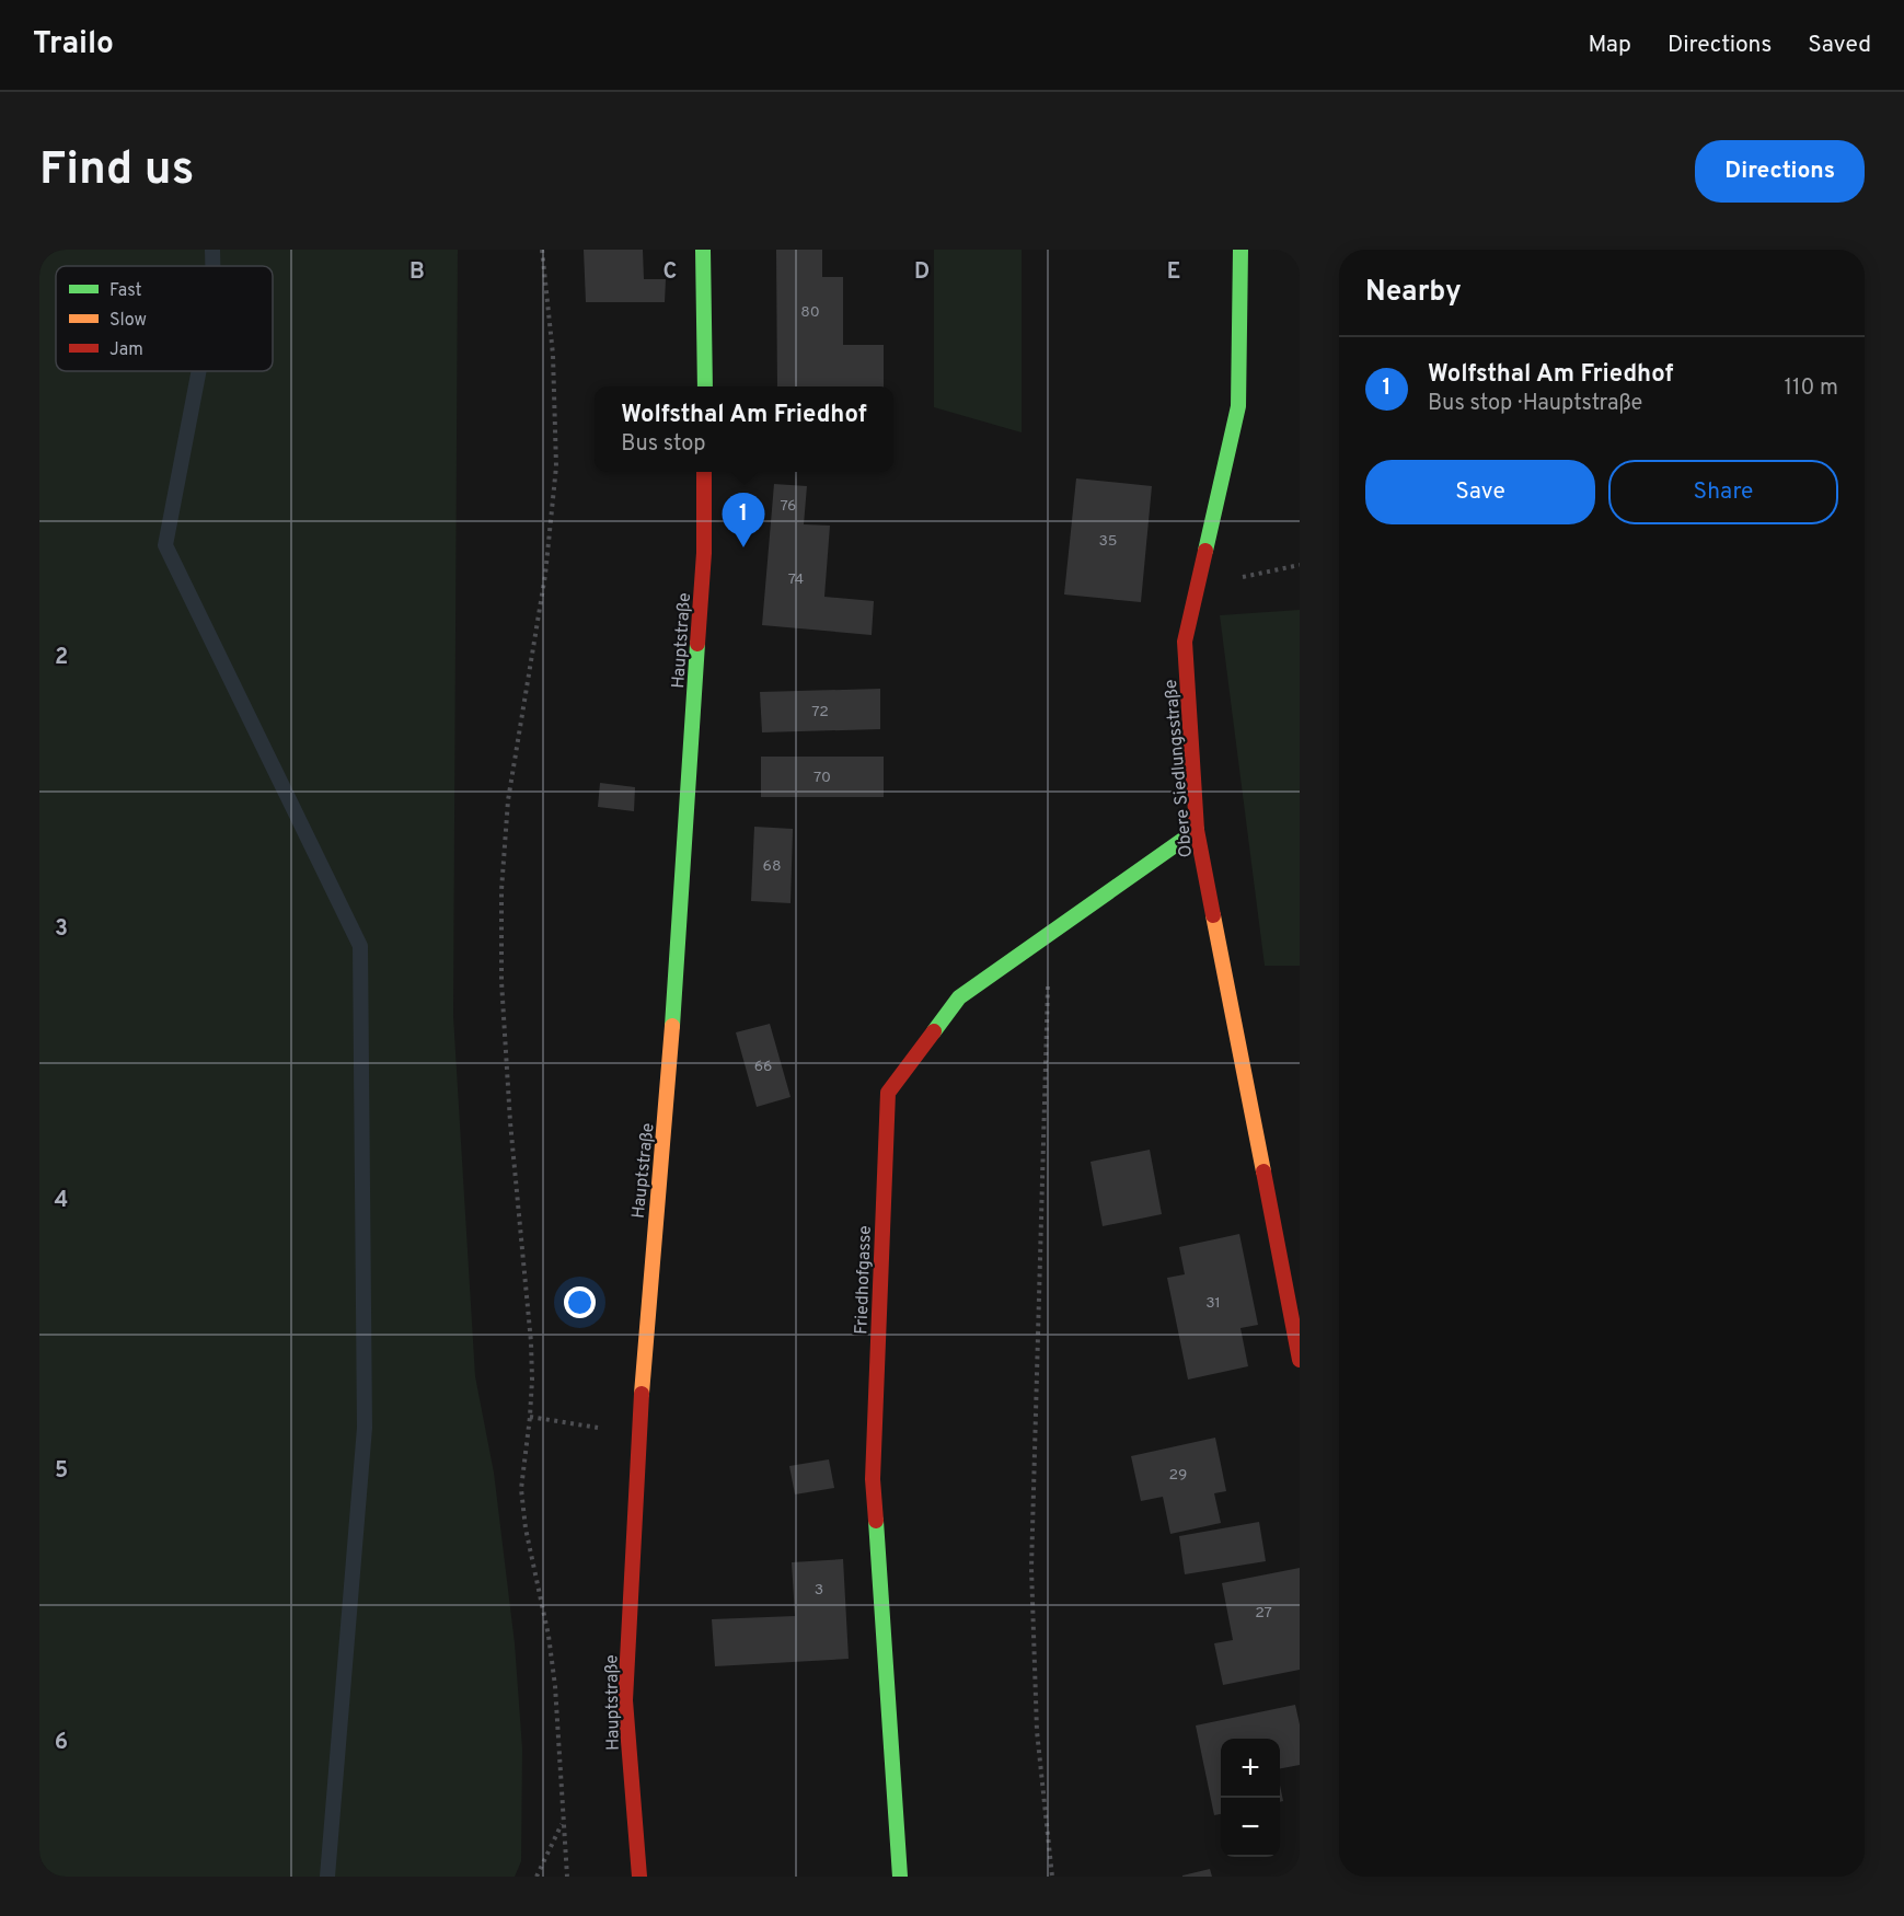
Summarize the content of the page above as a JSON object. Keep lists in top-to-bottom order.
{
  "streets": {
    "street": ["Hauptstraße", "Obere Siedlungsstraße", "Friedhofgasse"]
  },
  "crossings": [
    ["Obere Siedlungsstraße", "Friedhofgasse"]
  ],
  "house_numbers": [
    "80",
    "76",
    "35",
    "74",
    "72",
    "70",
    "68",
    "66",
    "31",
    "29",
    "3",
    "27"
  ],
  "legend": ["Fast", "Slow", "Jam"],
  "page": {
    "header": "Trailo",
    "nav": ["Map", "Directions", "Saved"],
    "buttons": [
      "Directions",
      ["Save", "Share"]
    ],
    "title": "Find us",
    "heading": "Nearby",
    "list": [
      {
        "mark": "1",
        "name": "Wolfsthal Am Friedhof",
        "note": "Bus stop · Hauptstraße",
        "value": "110 m"
      }
    ],
    "popup": ["Wolfsthal Am Friedhof", "Bus stop"],
    "pins": "1",
    "map_buttons": ["+", "−"]
  },
  "grid": {
    "columns": [
      "B",
      "C",
      "D",
      "E"
    ],
    "rows": [
      "2",
      "3",
      "4",
      "5",
      "6"
    ]
  }
}
